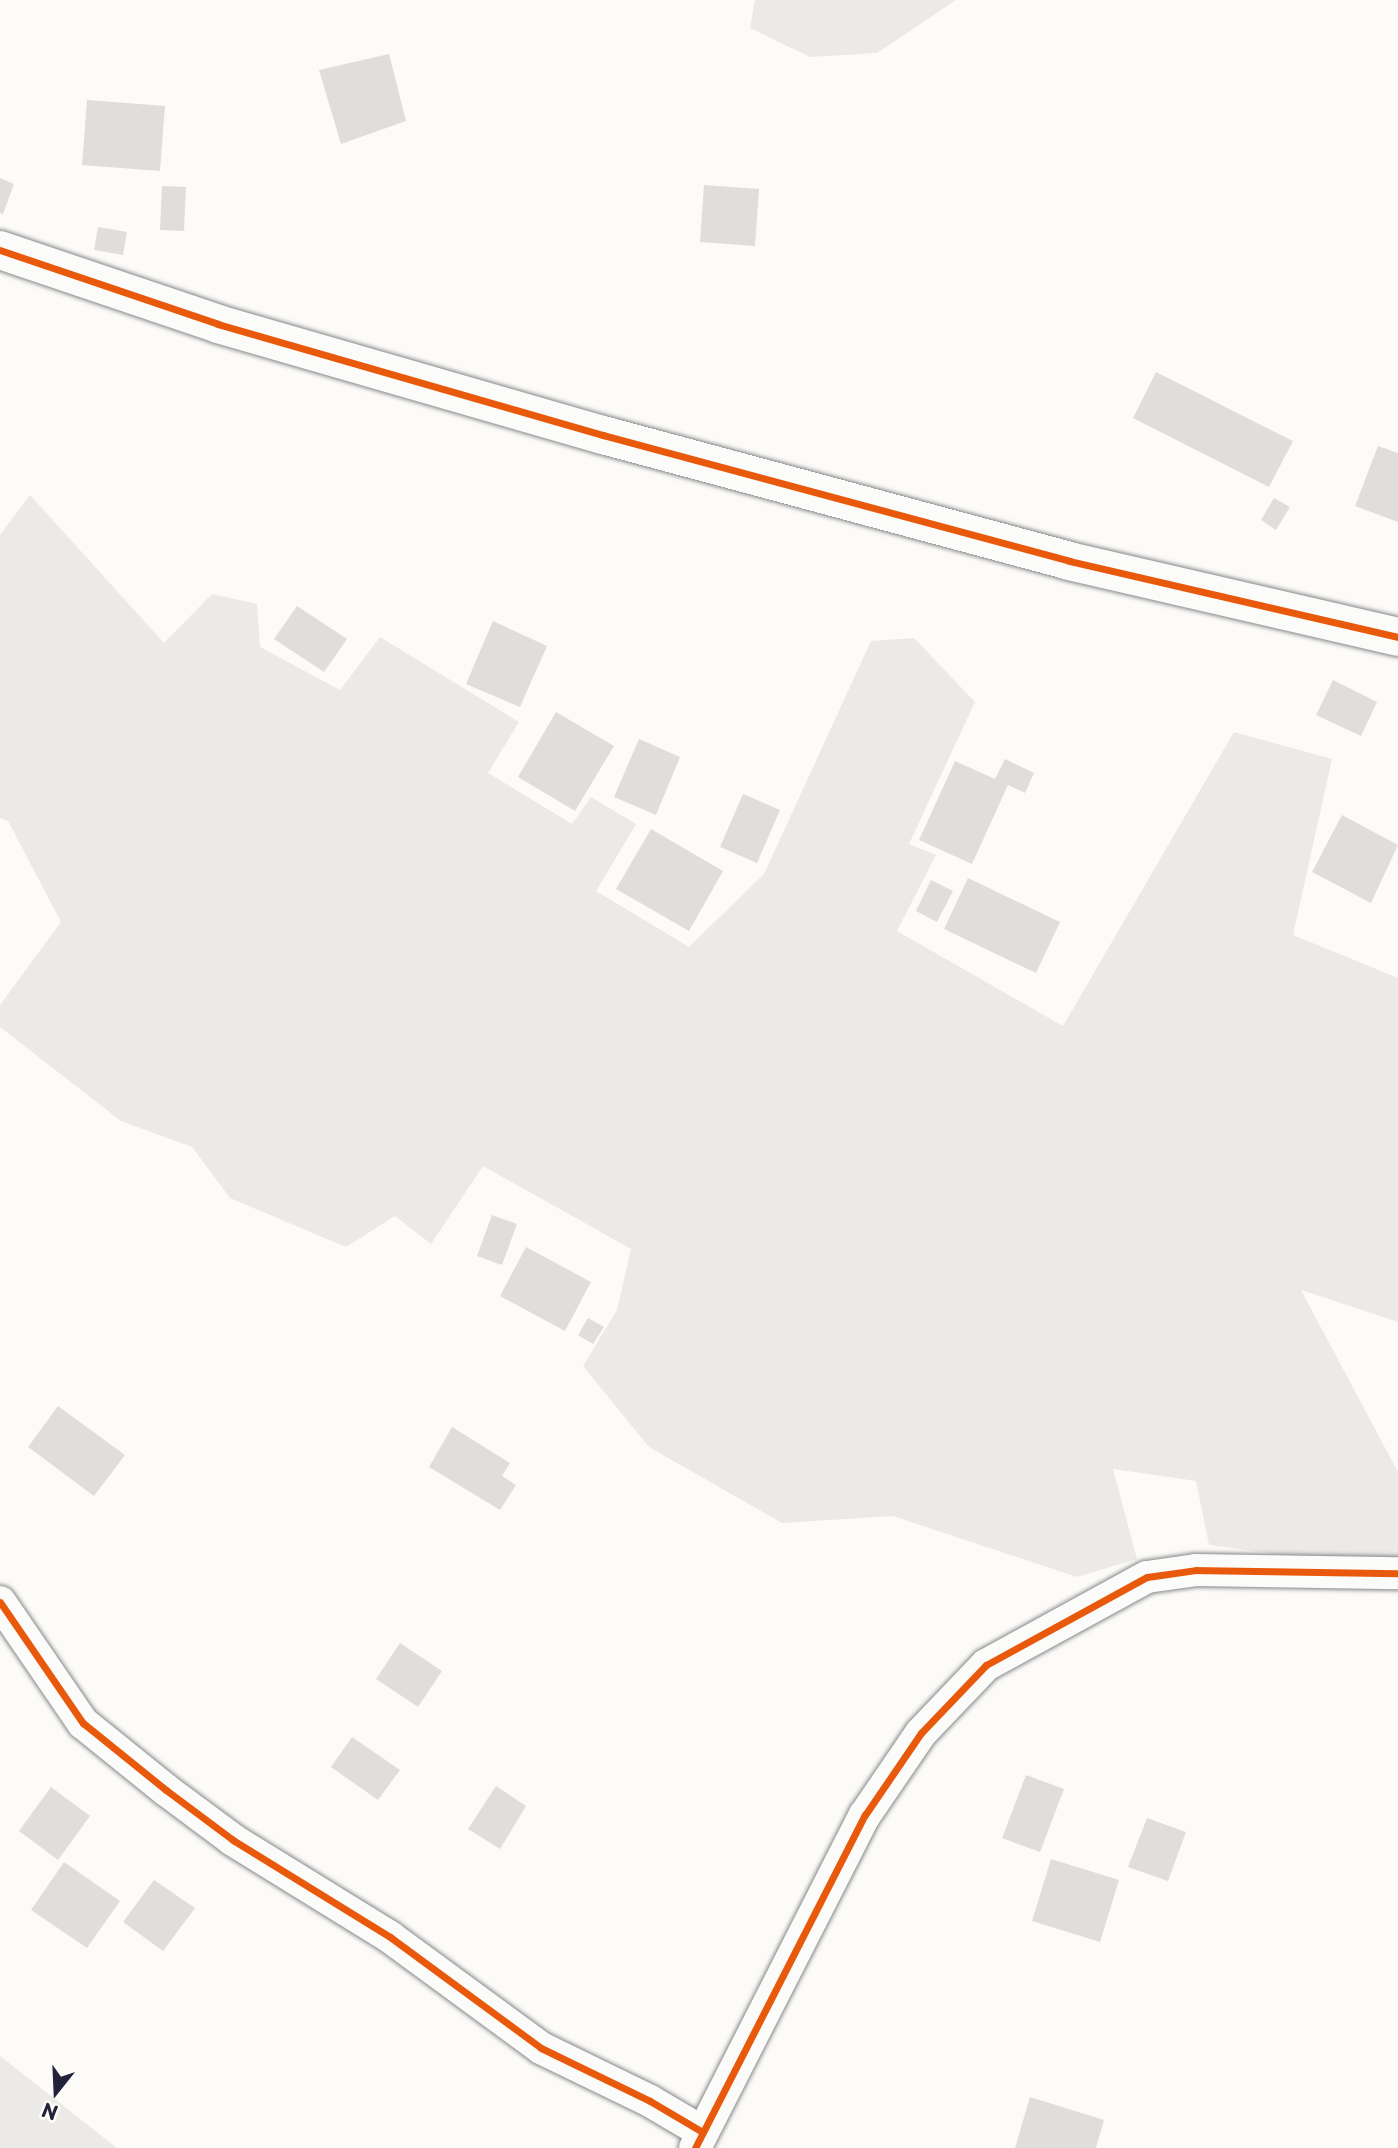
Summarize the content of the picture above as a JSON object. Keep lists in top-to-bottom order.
{
  "north": "bottom"
}
